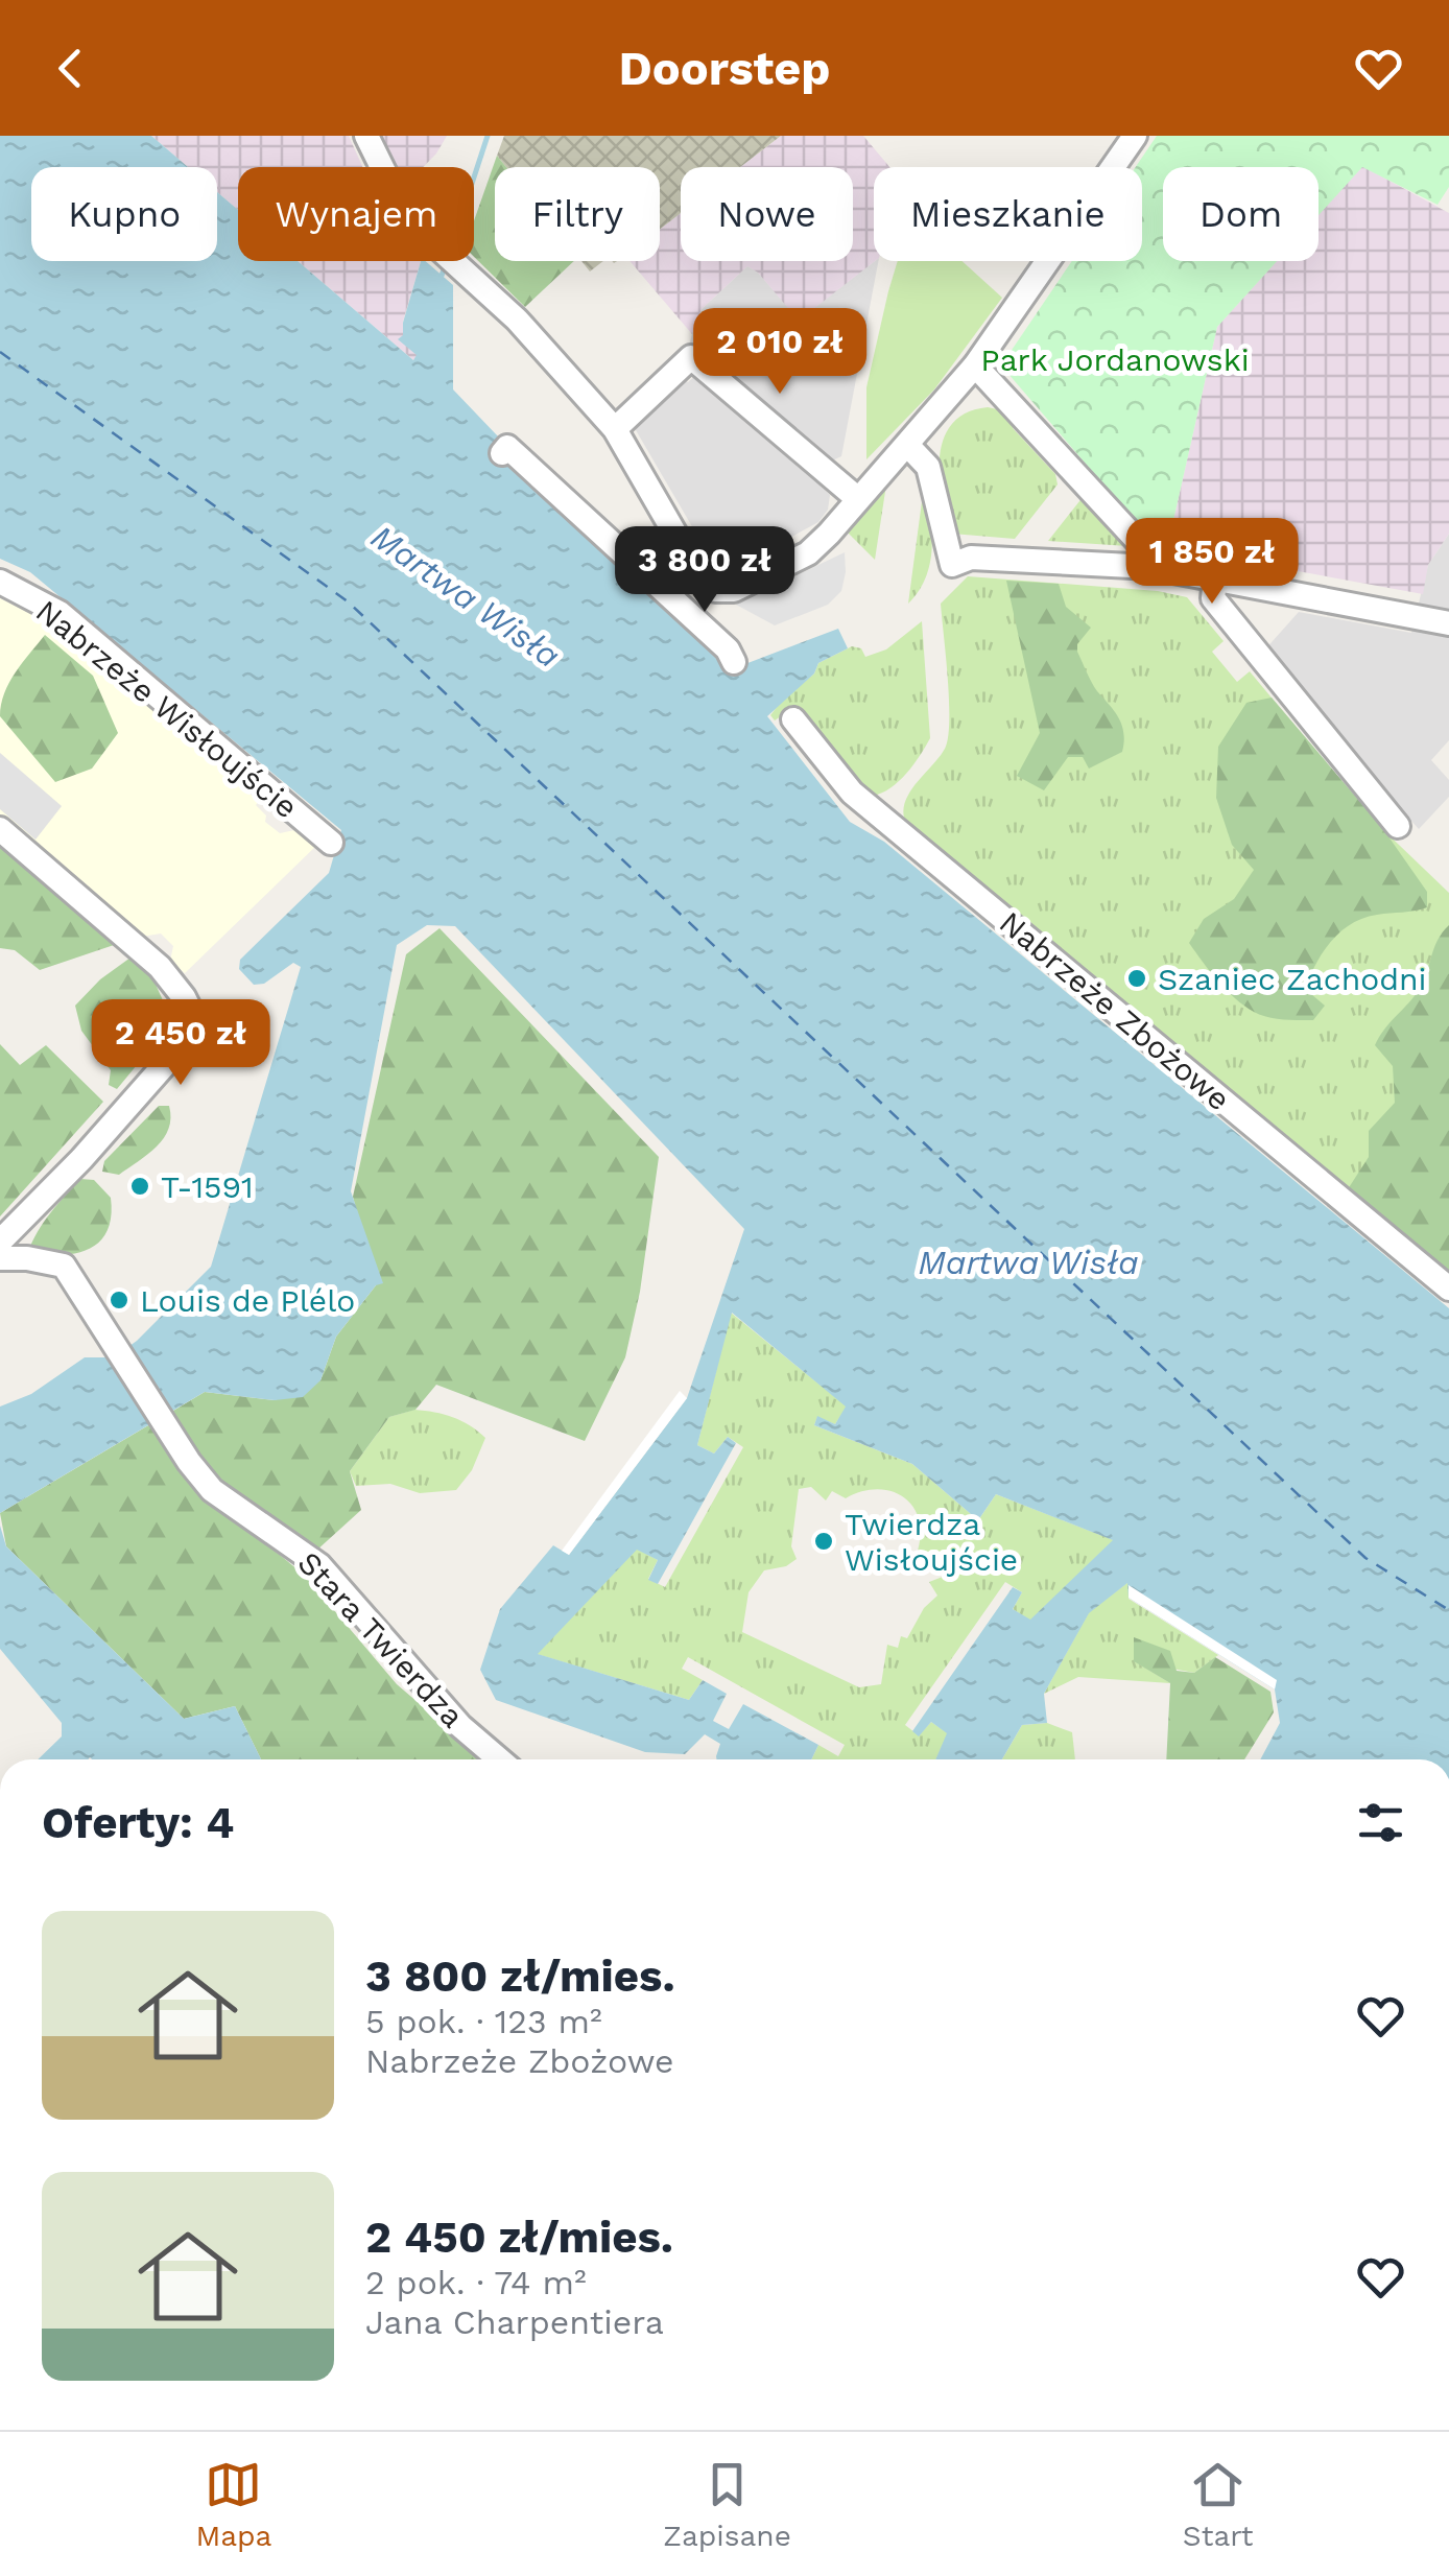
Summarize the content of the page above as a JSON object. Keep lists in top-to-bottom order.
{
  "streets": {
    "street": ["Nabrzeże Wisłoujście", "Nabrzeże Zbożowe", "Stara Twierdza"]
  },
  "water": ["Martwa Wisła"],
  "parks": ["Park Jordanowski"],
  "places": [
    "Szaniec Zachodni",
    "T-1591",
    "Louis de Plélo",
    "Twierdza Wisłoujście"
  ],
  "page": {
    "header": "Doorstep",
    "chip": [
      "Kupno",
      "Wynajem",
      "Filtry",
      "Nowe",
      "Mieszkanie",
      "Dom"
    ],
    "price": [
      "2 010 zł",
      "1 850 zł",
      "3 800 zł",
      "2 450 zł"
    ],
    "heading": "Oferty: 4",
    "list": [
      {
        "name": "3 800 zł/mies.",
        "note": "5 pok. · 123 m² · Nabrzeże Zbożowe"
      },
      {
        "name": "2 450 zł/mies.",
        "note": "2 pok. · 74 m² · Jana Charpentiera"
      }
    ],
    "tabs": ["Mapa", "Zapisane", "Start"]
  }
}
